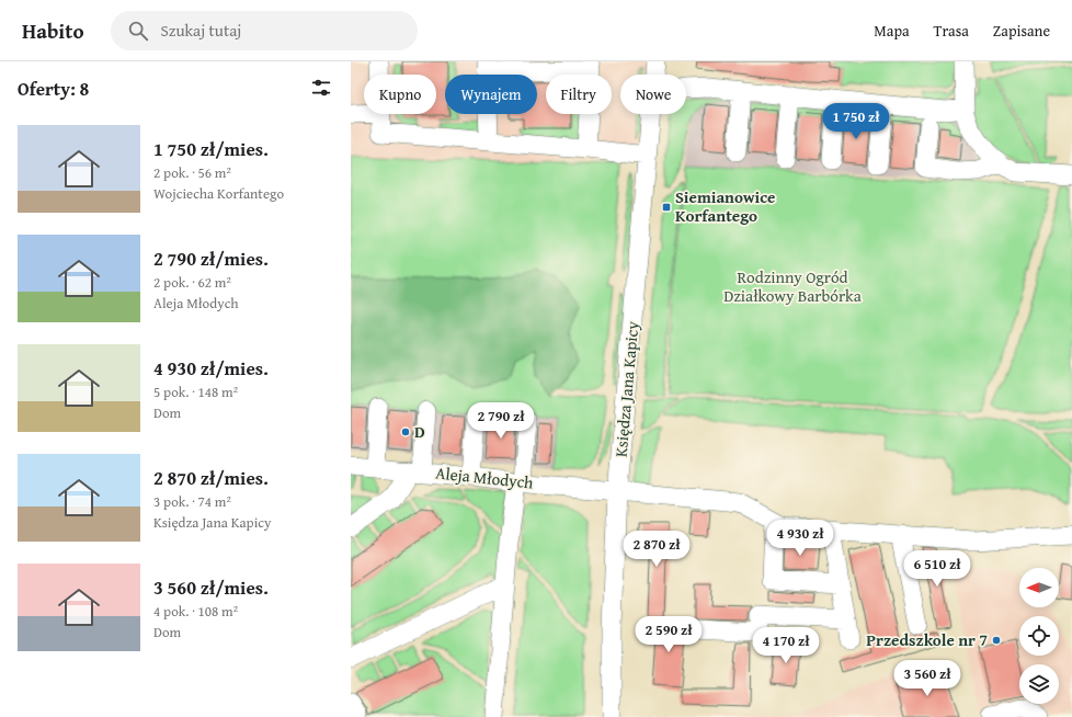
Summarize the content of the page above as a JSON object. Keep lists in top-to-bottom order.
{
  "streets": {
    "street": ["Księdza Jana Kapicy", "Aleja Młodych"]
  },
  "crossings": [
    ["Księdza Jana Kapicy", "Aleja Młodych"]
  ],
  "parks": ["Rodzinny Ogród Działkowy Barbórka"],
  "places": {
    "transit": ["Siemianowice Korfantego"],
    "other": ["D", "Przedszkole nr 7"]
  },
  "north": "left",
  "page": {
    "header": "Habito",
    "search": "Szukaj tutaj",
    "nav": ["Mapa", "Trasa", "Zapisane"],
    "heading": "Oferty: 8",
    "chip": [
      "Kupno",
      "Wynajem",
      "Filtry",
      "Nowe"
    ],
    "price": [
      "1 750 zł",
      "2 790 zł",
      "4 930 zł",
      "2 870 zł",
      "6 510 zł",
      "2 590 zł",
      "4 170 zł",
      "3 560 zł"
    ],
    "list": [
      {
        "name": "1 750 zł/mies.",
        "note": "2 pok. · 56 m² · Wojciecha Korfantego"
      },
      {
        "name": "2 790 zł/mies.",
        "note": "2 pok. · 62 m² · Aleja Młodych"
      },
      {
        "name": "4 930 zł/mies.",
        "note": "5 pok. · 148 m² · Dom"
      },
      {
        "name": "2 870 zł/mies.",
        "note": "3 pok. · 74 m² · Księdza Jana Kapicy"
      },
      {
        "name": "3 560 zł/mies.",
        "note": "4 pok. · 108 m² · Dom"
      }
    ]
  }
}
